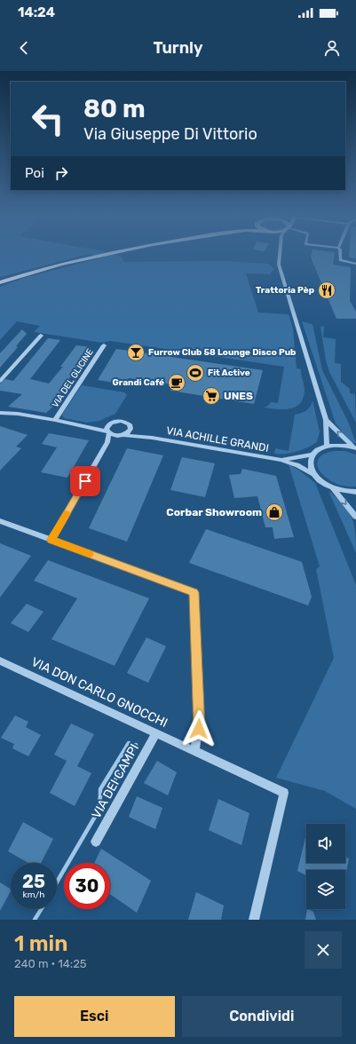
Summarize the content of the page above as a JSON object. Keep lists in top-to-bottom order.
{
  "streets": {
    "street": [
      "VIA DEL GLICINE",
      "VIA ACHILLE GRANDI",
      "VIA DON CARLO GNOCCHI",
      "VIA DEI CAMPI"
    ]
  },
  "crossings": [
    ["VIA DON CARLO GNOCCHI", "VIA DEI CAMPI"]
  ],
  "places": {
    "restaurant": ["Trattoria Pèp"],
    "bar": ["Furrow Club 58 Lounge Disco Pub"],
    "sports": ["Fit Active"],
    "cafe": ["Grandi Café"],
    "supermarket": ["UNES"],
    "shop": ["Corbar Showroom"]
  },
  "page": {
    "status": "14:24",
    "header": "Turnly",
    "turn": ["80 m", "Via Giuseppe Di Vittorio"],
    "then": "Poi",
    "speed": "25 km/h",
    "limit": "30",
    "heading": ["1 min", "240 m · 14:25"],
    "buttons": ["Esci", "Condividi"]
  }
}
